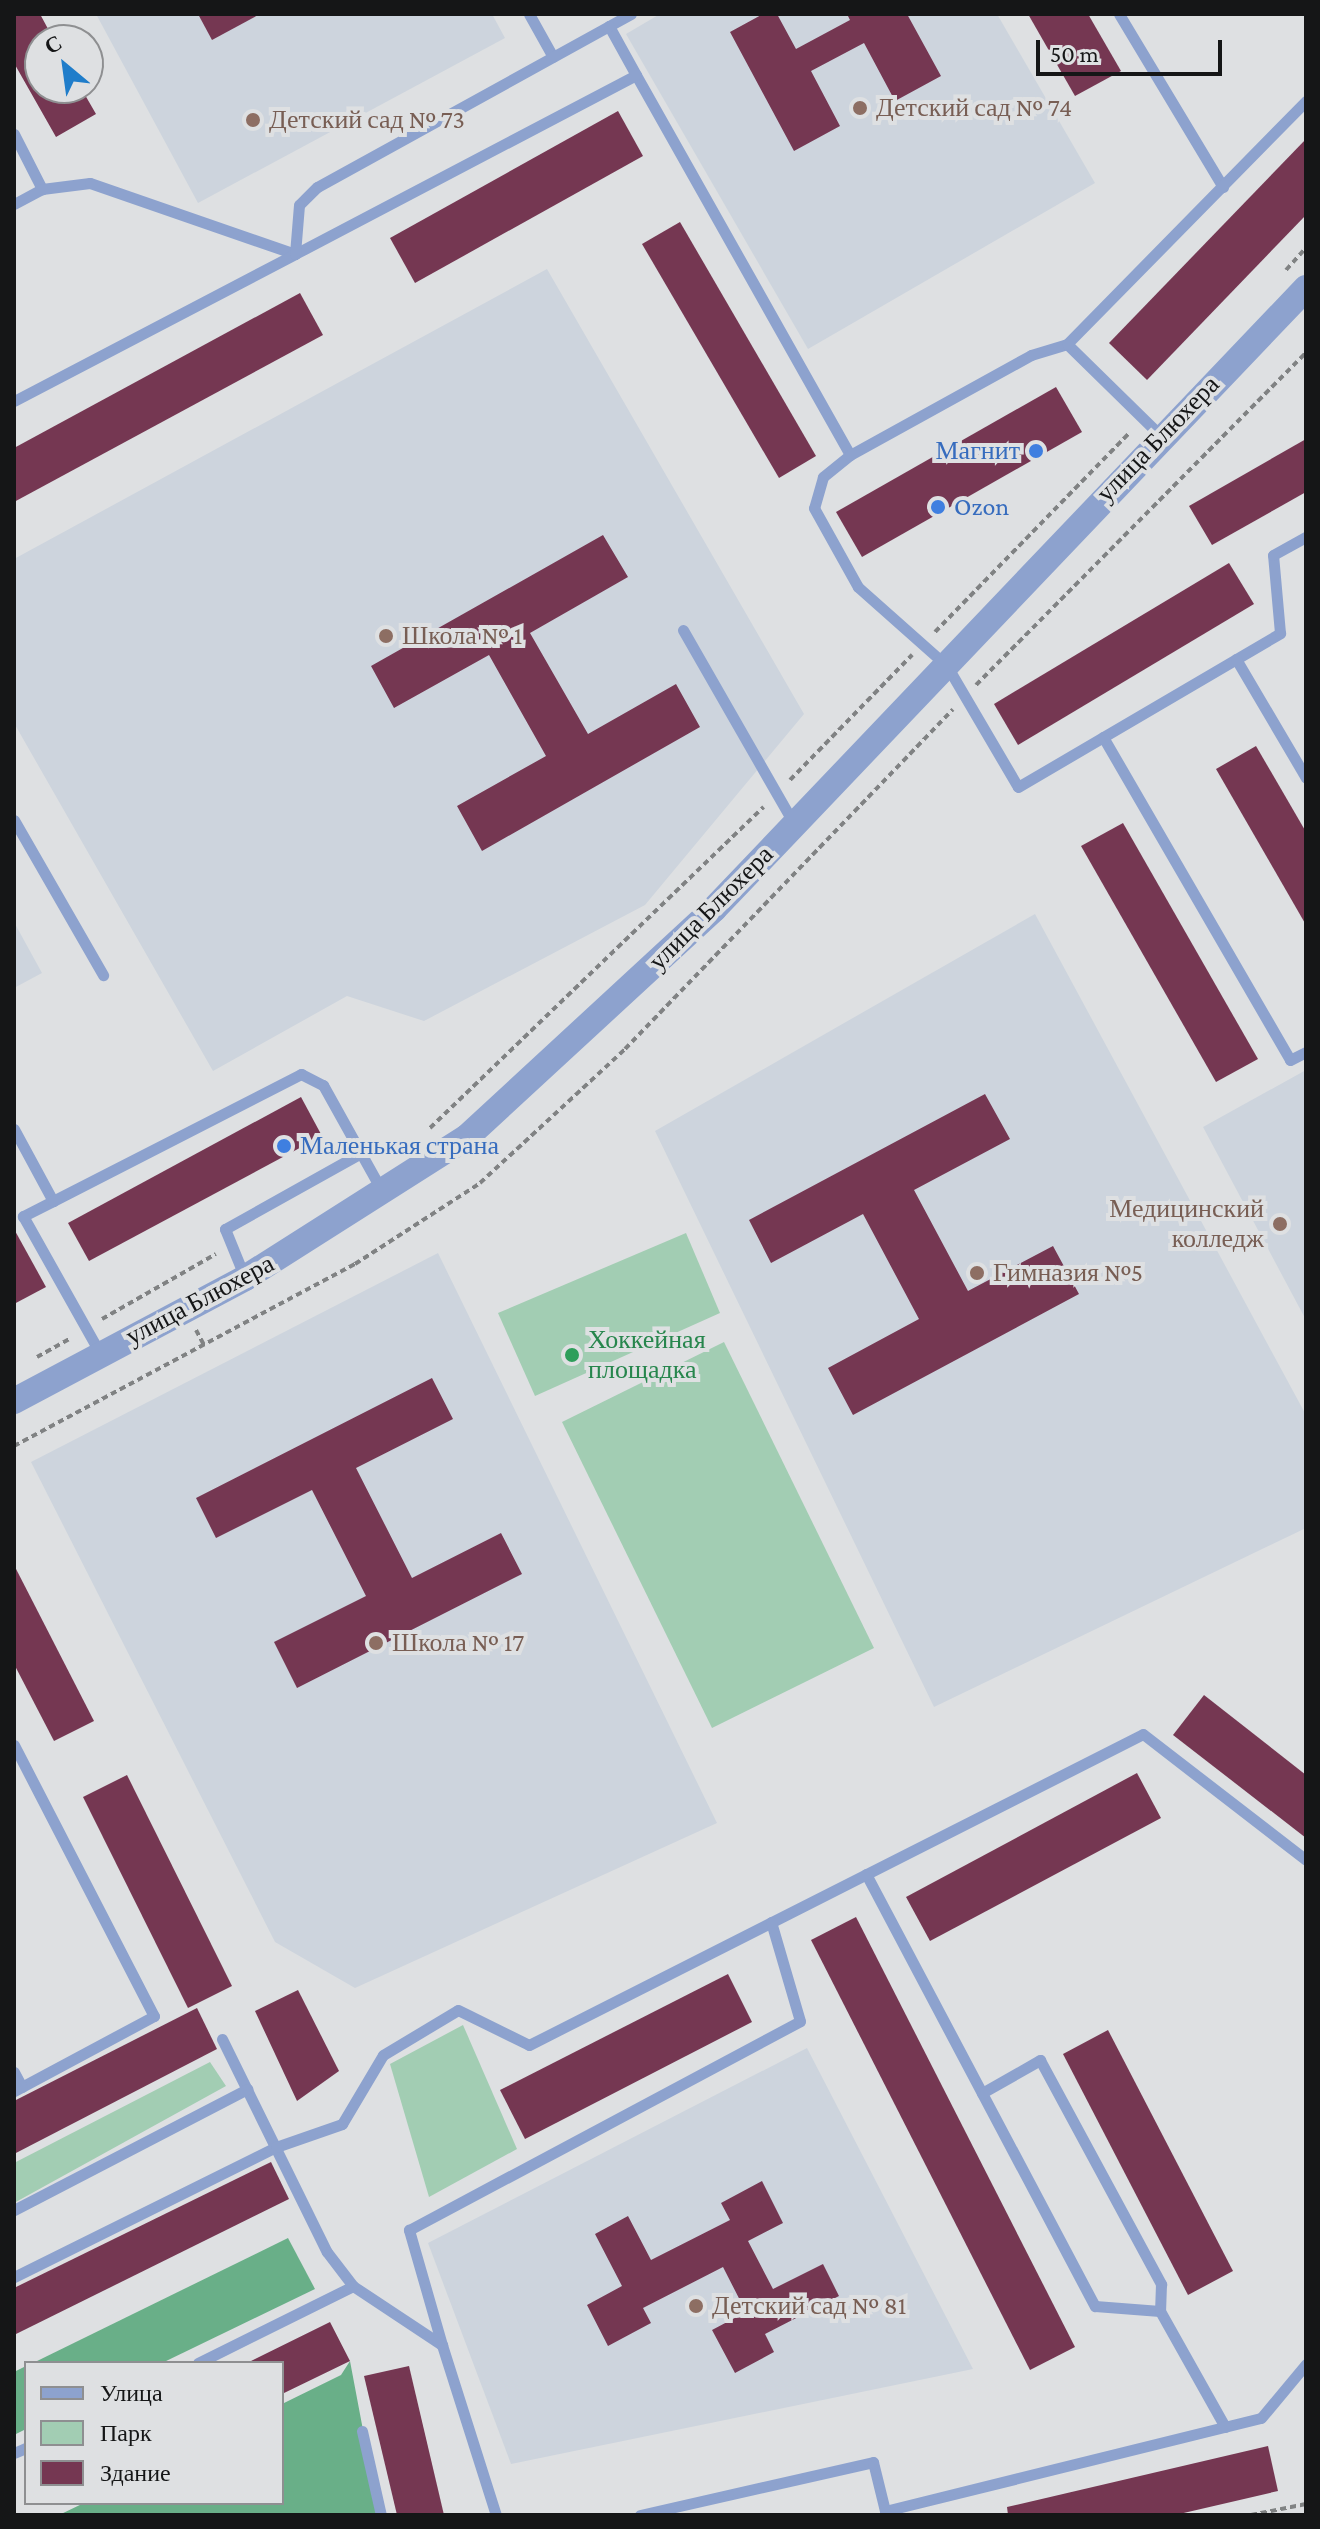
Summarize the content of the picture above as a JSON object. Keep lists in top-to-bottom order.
{
  "streets": {
    "street": ["улица Блюхера"]
  },
  "places": [
    "Детский сад № 74",
    "Детский сад № 73",
    "Магнит",
    "Ozon",
    "Школа № 1",
    "Маленькая страна",
    "Медицинский колледж",
    "Гимназия №5",
    "Хоккейная площадка",
    "Школа № 17",
    "Детский сад № 81"
  ],
  "legend": ["Улица", "Парк", "Здание"],
  "scale_bar": "50 m",
  "north": "top left"
}
